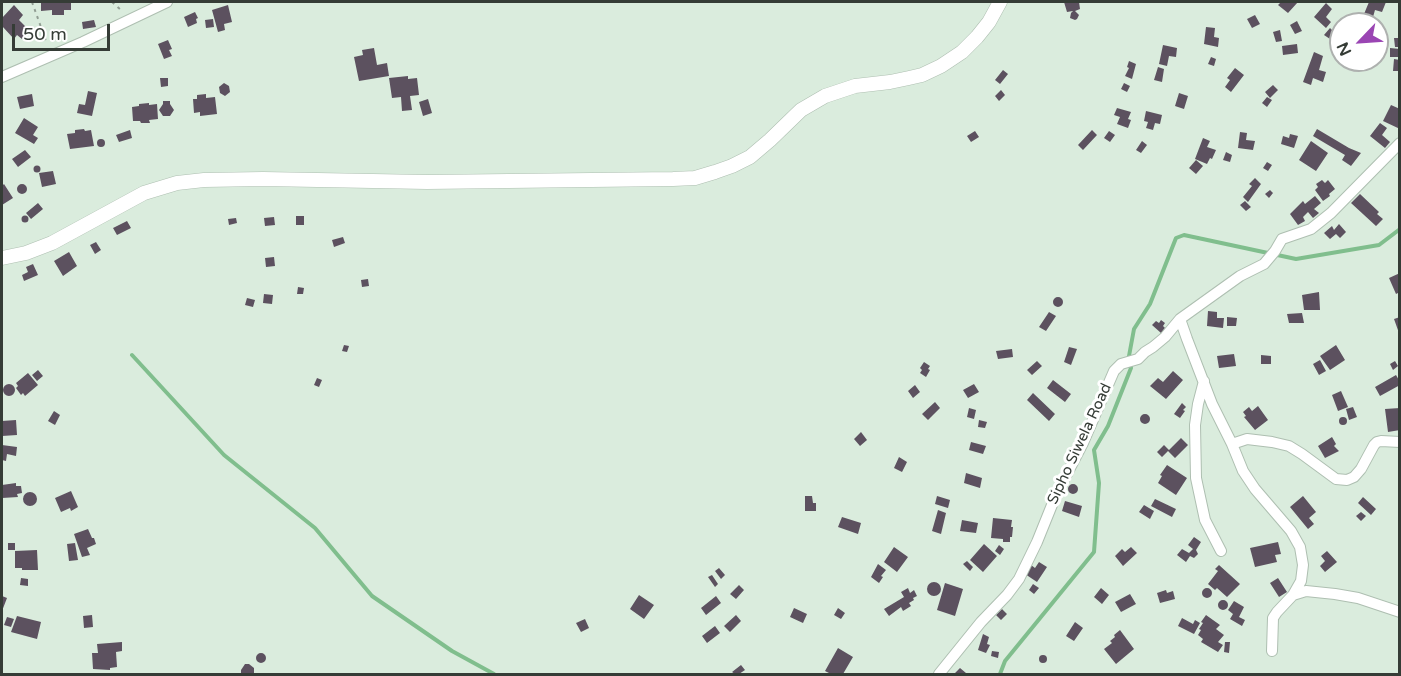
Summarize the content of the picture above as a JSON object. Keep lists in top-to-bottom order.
{
  "streets": {
    "street": ["Sipho Siwela Road"]
  },
  "scale_bar": "50 m",
  "north": "bottom left"
}
